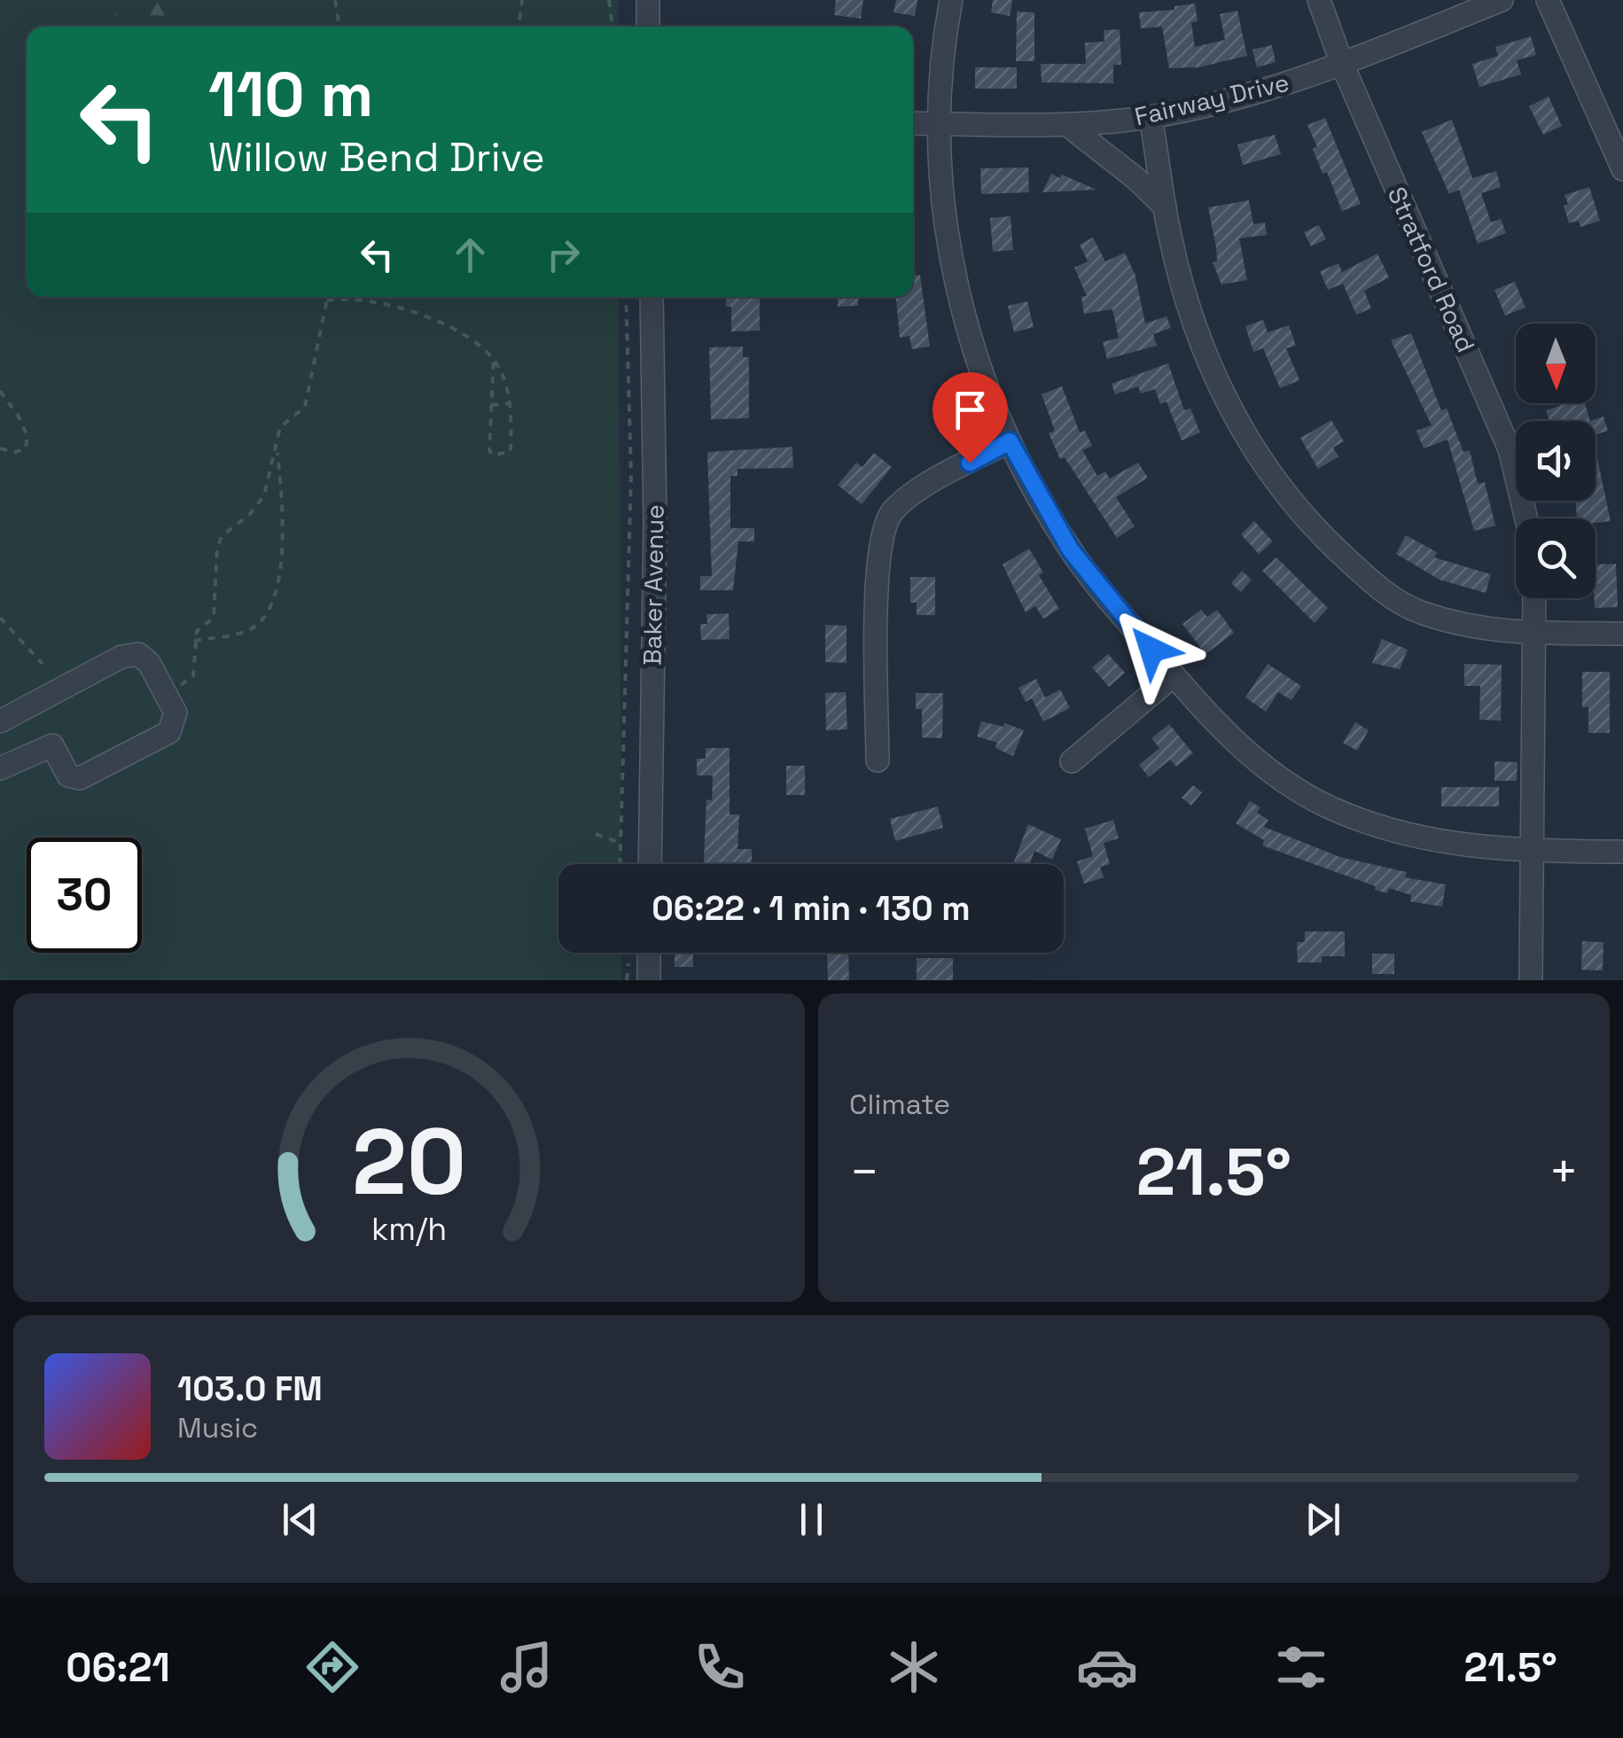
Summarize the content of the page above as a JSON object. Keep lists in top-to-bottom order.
{
  "streets": {
    "street": ["Fairway Drive", "Stratford Road", "Baker Avenue"]
  },
  "crossings": [
    ["Fairway Drive", "Stratford Road"]
  ],
  "north": "bottom",
  "page": {
    "turn": ["110 m", "Willow Bend Drive"],
    "limit": "30",
    "trip": "06:22 · 1 min · 130 m",
    "tile": "Climate",
    "heat": ["−", "21.5°", "+"],
    "song": ["103.0 FM", "Music"],
    "tabs": ["06:21", "21.5°"],
    "gauge": ["20", "km/h"]
  }
}
